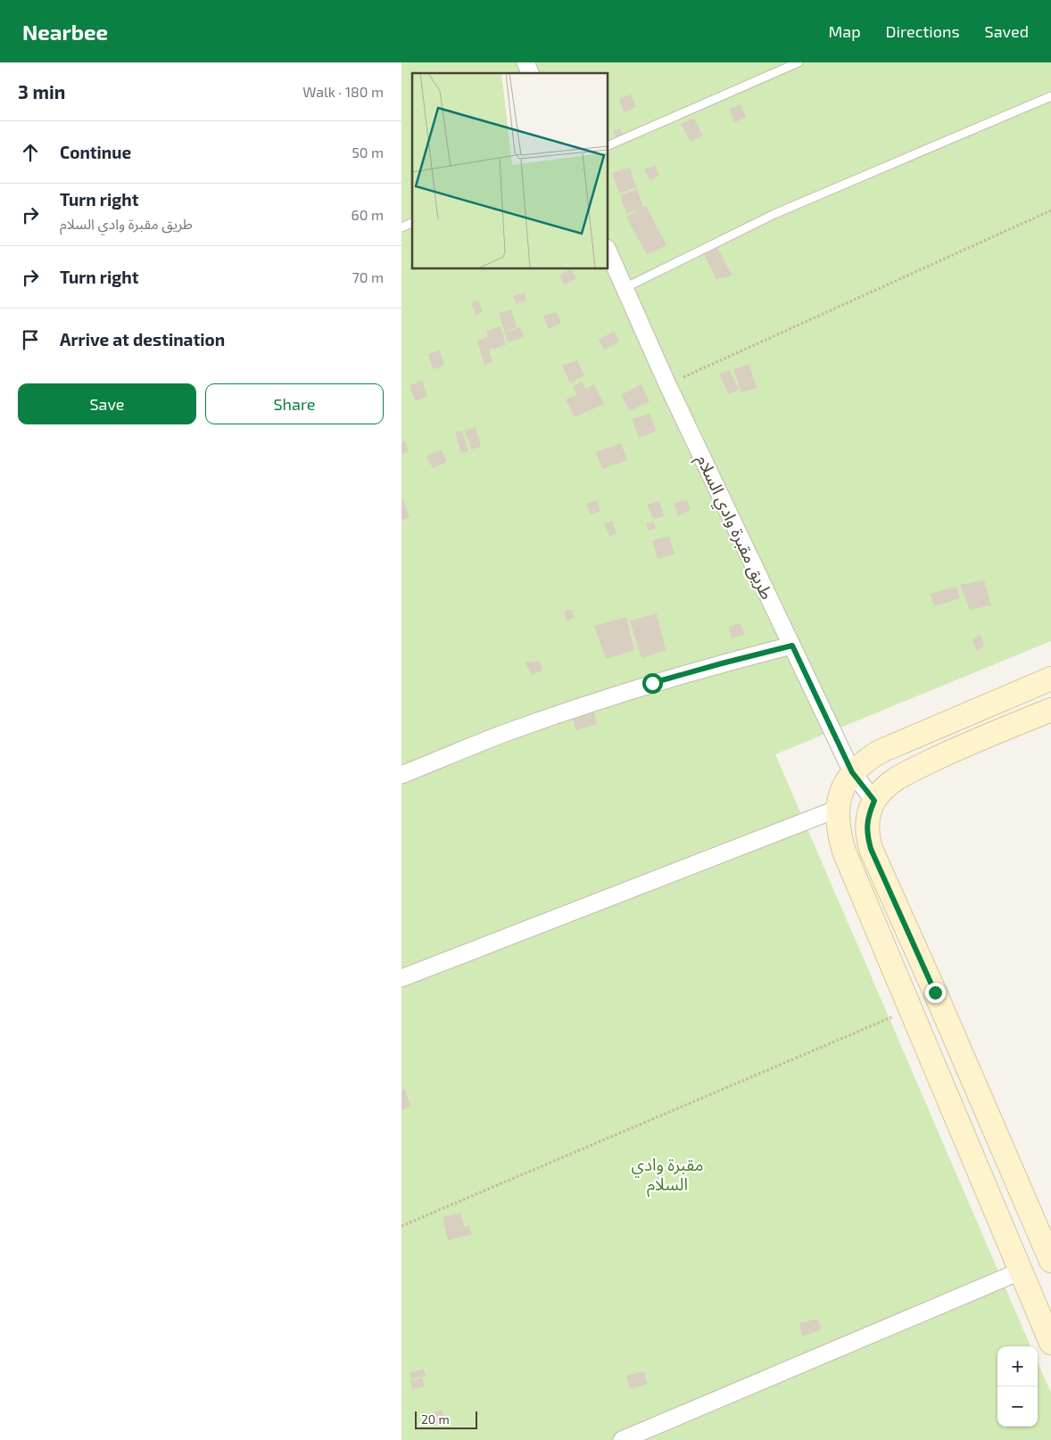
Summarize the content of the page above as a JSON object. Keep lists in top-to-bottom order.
{
  "streets": {
    "street": ["طريق مقبرة وادي السلام"]
  },
  "parks": ["مقبرة وادي السلام"],
  "scale_bar": "20 m",
  "page": {
    "header": "Nearbee",
    "nav": ["Map", "Directions", "Saved"],
    "heading": ["3 min", "Walk · 180 m"],
    "list": [
      ["Continue", "50 m"],
      ["Turn right", "طريق مقبرة وادي السلام", "60 m"],
      ["Turn right", "70 m"],
      "Arrive at destination"
    ],
    "buttons": ["Save", "Share"],
    "map_buttons": ["+", "−"],
    "scale": "20 m"
  }
}
